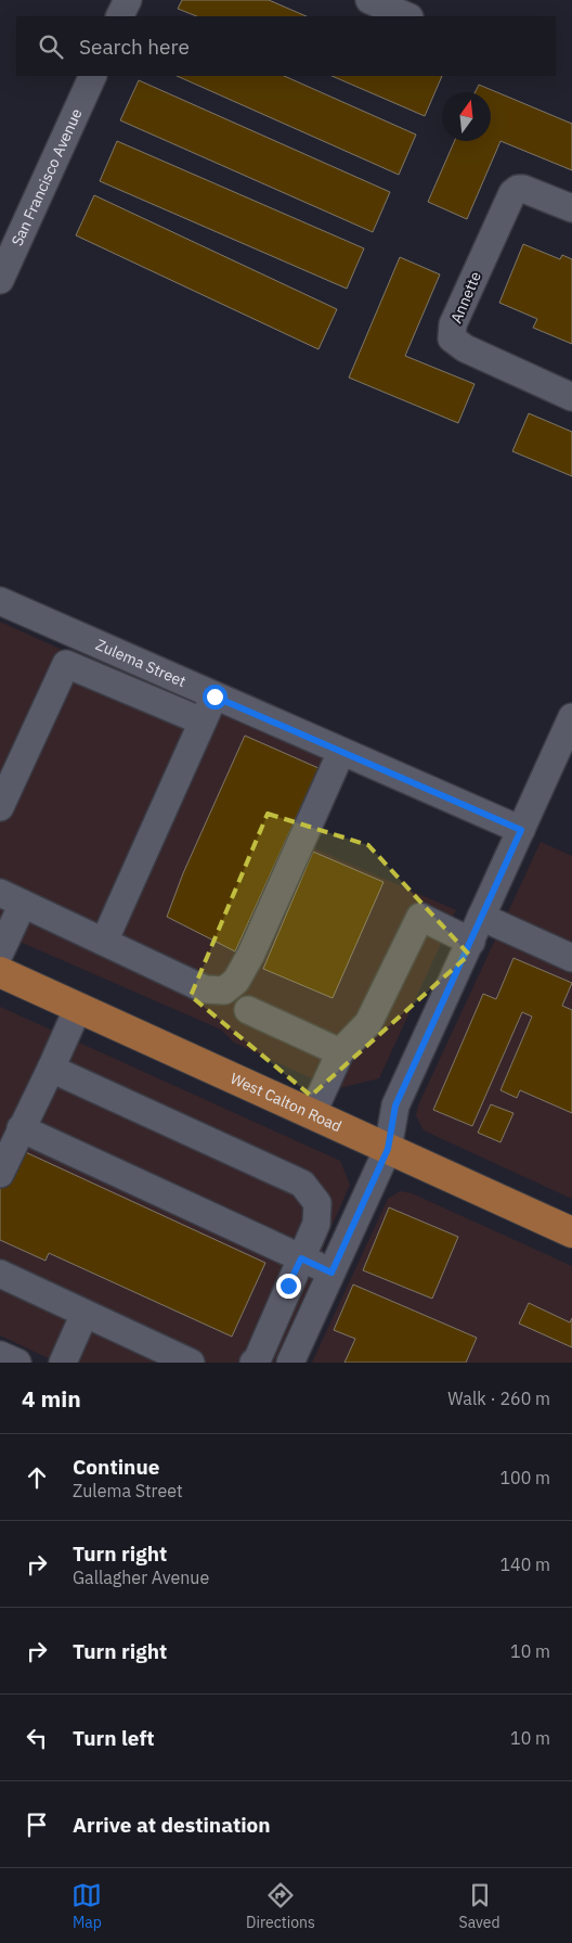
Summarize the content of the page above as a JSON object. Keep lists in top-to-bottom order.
{
  "streets": {
    "main road": ["West Calton Road"],
    "street": ["San Francisco Avenue", "Annette", "Zulema Street"]
  },
  "north": "top",
  "page": {
    "search": "Search here",
    "heading": ["4 min", "Walk · 260 m"],
    "list": [
      ["Continue", "Zulema Street", "100 m"],
      ["Turn right", "Gallagher Avenue", "140 m"],
      ["Turn right", "10 m"],
      ["Turn left", "10 m"],
      "Arrive at destination"
    ],
    "nav": ["Map", "Directions", "Saved"]
  }
}
